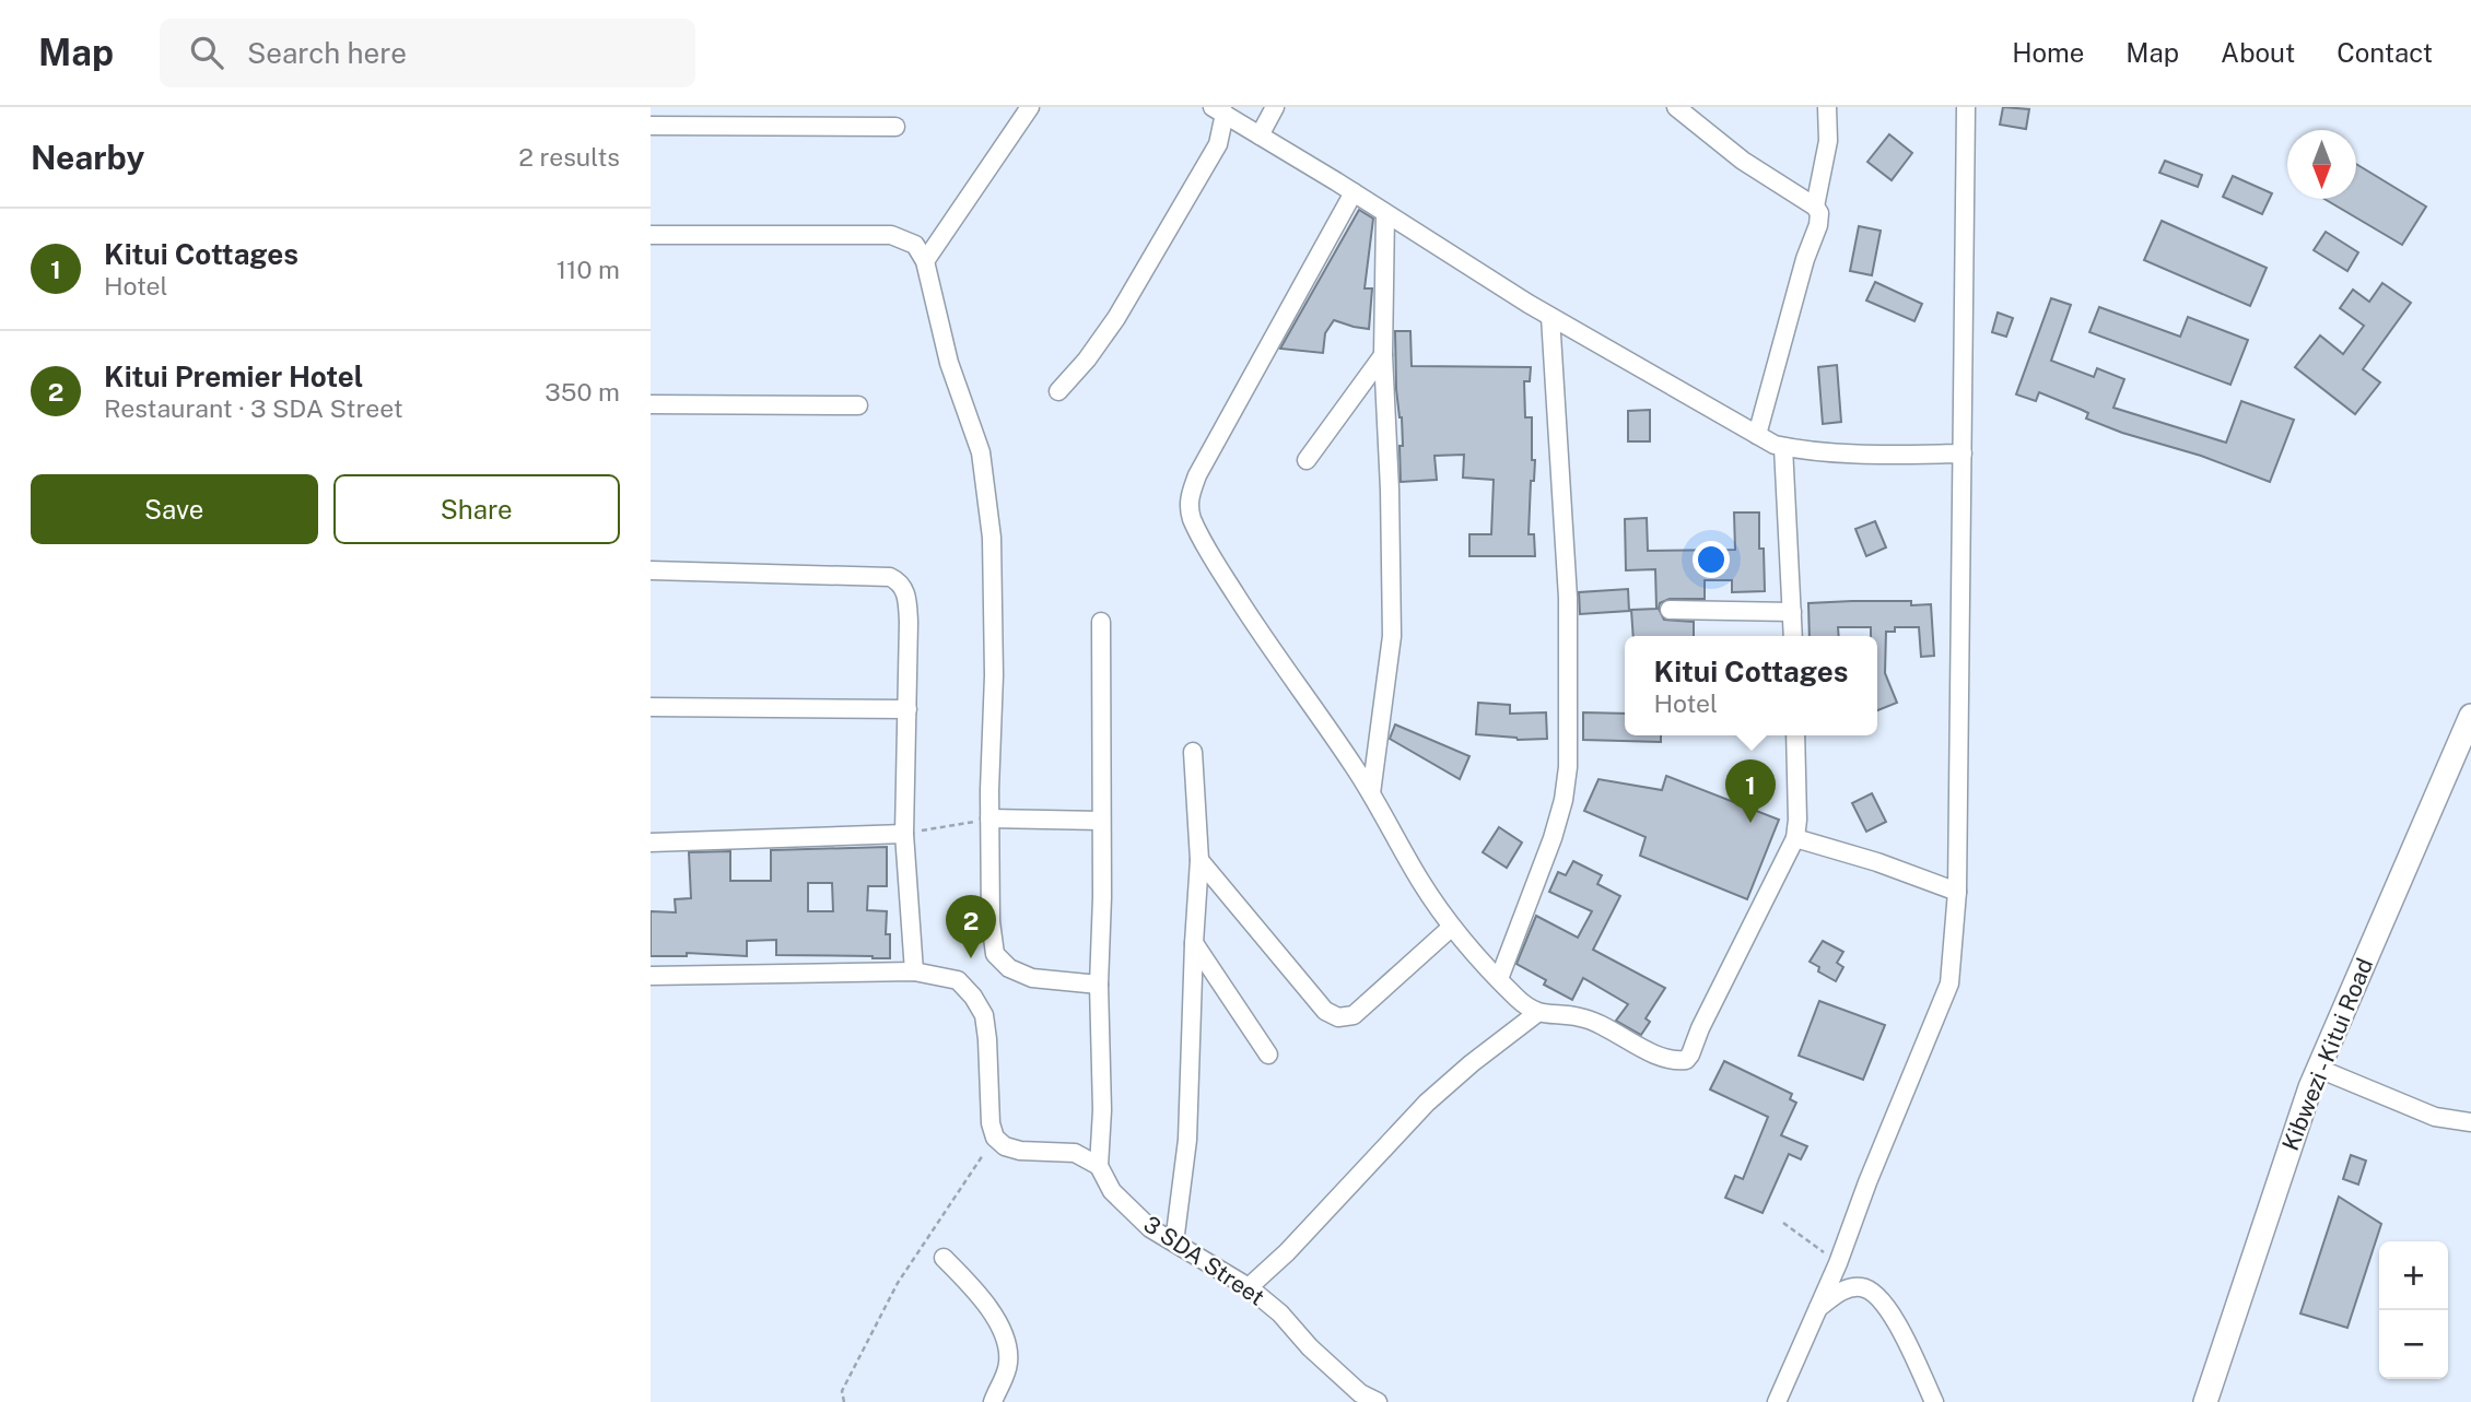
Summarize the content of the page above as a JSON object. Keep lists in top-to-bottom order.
{
  "streets": {
    "main road": ["Kibwezi - Kitui Road"],
    "street": ["3 SDA Street"]
  },
  "north": "bottom",
  "page": {
    "header": "Map",
    "search": "Search here",
    "nav": [
      "Home",
      "Map",
      "About",
      "Contact"
    ],
    "heading": ["Nearby", "2 results"],
    "list": [
      {
        "mark": "1",
        "name": "Kitui Cottages",
        "note": "Hotel",
        "value": "110 m"
      },
      {
        "mark": "2",
        "name": "Kitui Premier Hotel",
        "note": "Restaurant · 3 SDA Street",
        "value": "350 m"
      }
    ],
    "buttons": ["Save", "Share"],
    "popup": ["Kitui Cottages", "Hotel"],
    "pins": ["1", "2"],
    "map_buttons": ["+", "−"]
  }
}
